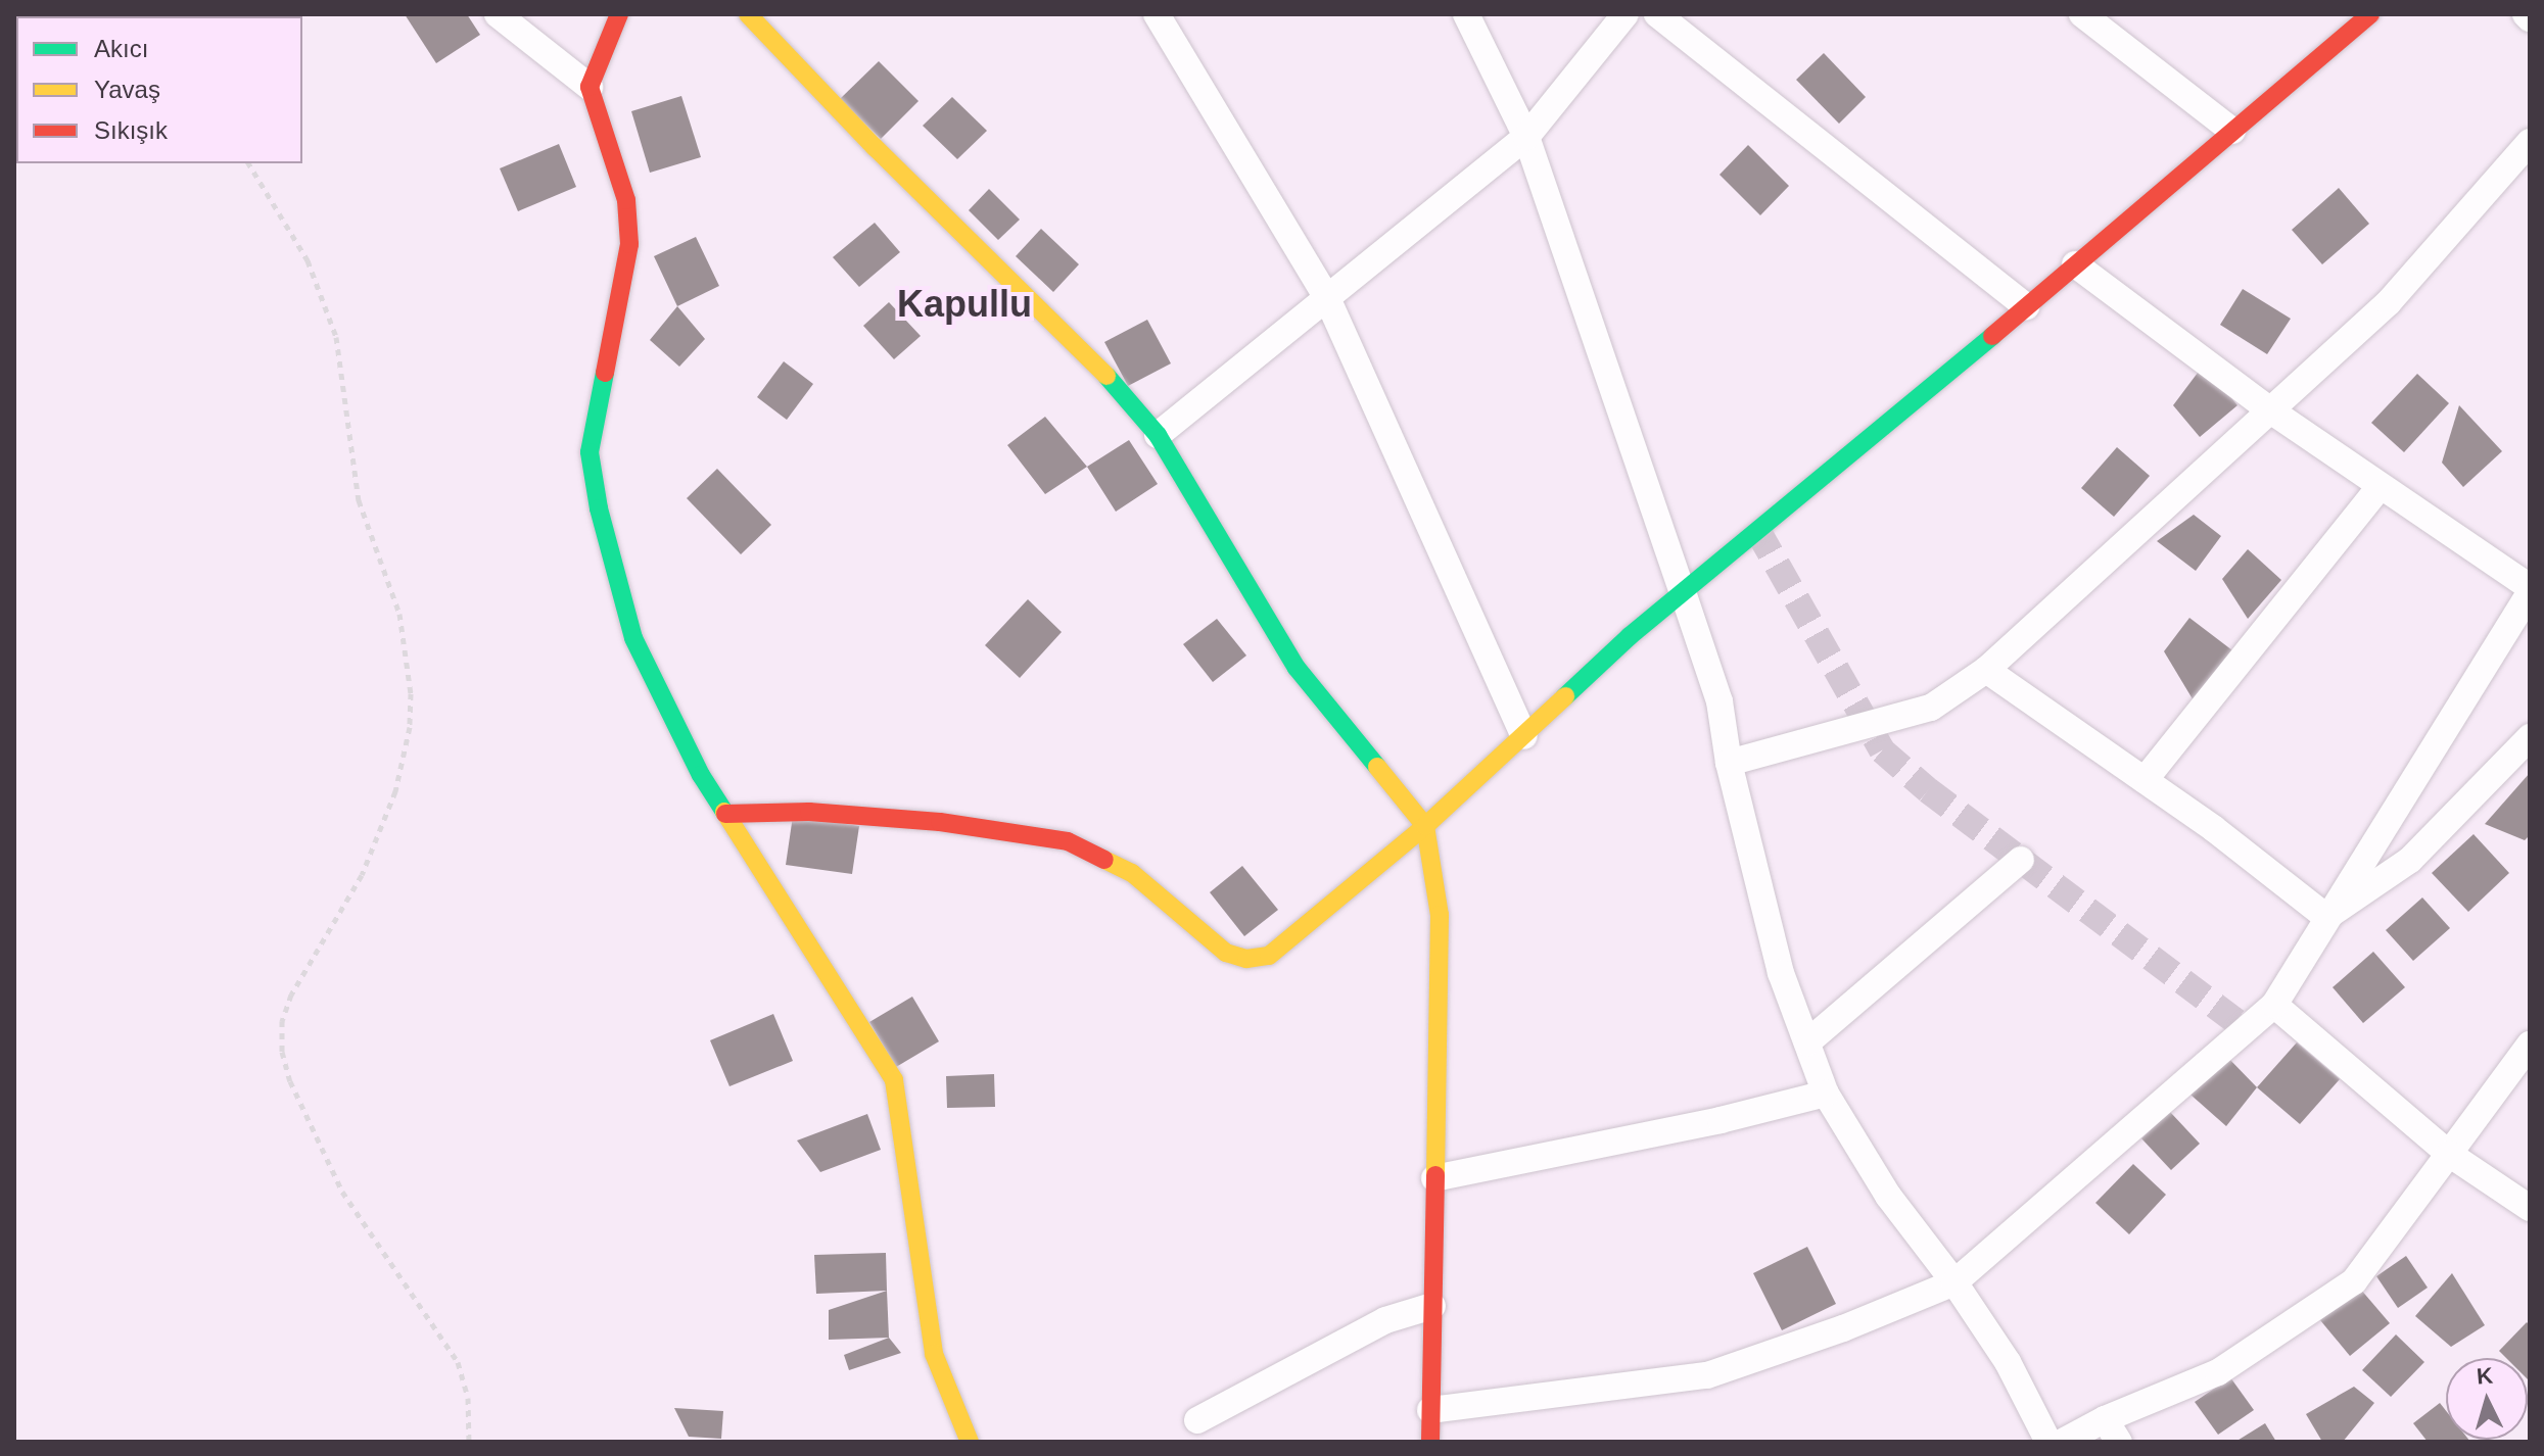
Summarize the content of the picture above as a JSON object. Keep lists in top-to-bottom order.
{
  "districts": ["Kapullu"],
  "legend": ["Akıcı", "Yavaş", "Sıkışık"],
  "north": "top"
}
